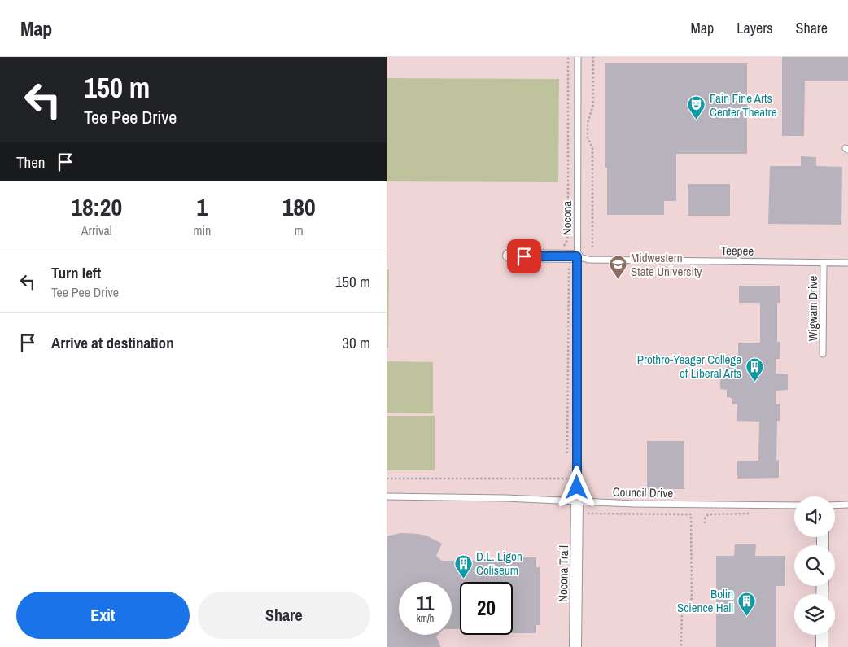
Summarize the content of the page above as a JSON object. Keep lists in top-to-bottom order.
{
  "streets": {
    "street": ["Nocona Trail"],
    "lane": [
      "Nocona",
      "Teepee",
      "Wigwam Drive",
      "Council Drive"
    ]
  },
  "crossings": [
    ["Nocona", "Teepee"],
    ["Nocona", "Council Drive"],
    ["Nocona", "Nocona Trail"],
    ["Teepee", "Wigwam Drive"],
    ["Council Drive", "Nocona Trail"]
  ],
  "places": {
    "theatre": ["Fain Fine Arts Center Theatre"],
    "school or university": ["Midwestern State University"],
    "building": ["Prothro-Yeager College of Liberal Arts", "D.L. Ligon Coliseum", "Bolin Science Hall"]
  },
  "page": {
    "header": "Map",
    "nav": ["Map", "Layers", "Share"],
    "turn": ["150 m", "Tee Pee Drive"],
    "then": "Then",
    "eta": [
      "18:20",
      "Arrival",
      "1",
      "min",
      "180",
      "m"
    ],
    "list": [
      {
        "name": "Turn left",
        "note": "Tee Pee Drive",
        "value": "150 m"
      },
      {
        "name": "Arrive at destination",
        "value": "30 m"
      }
    ],
    "speed": "11 km/h",
    "limit": "20",
    "buttons": ["Exit", "Share"]
  }
}
